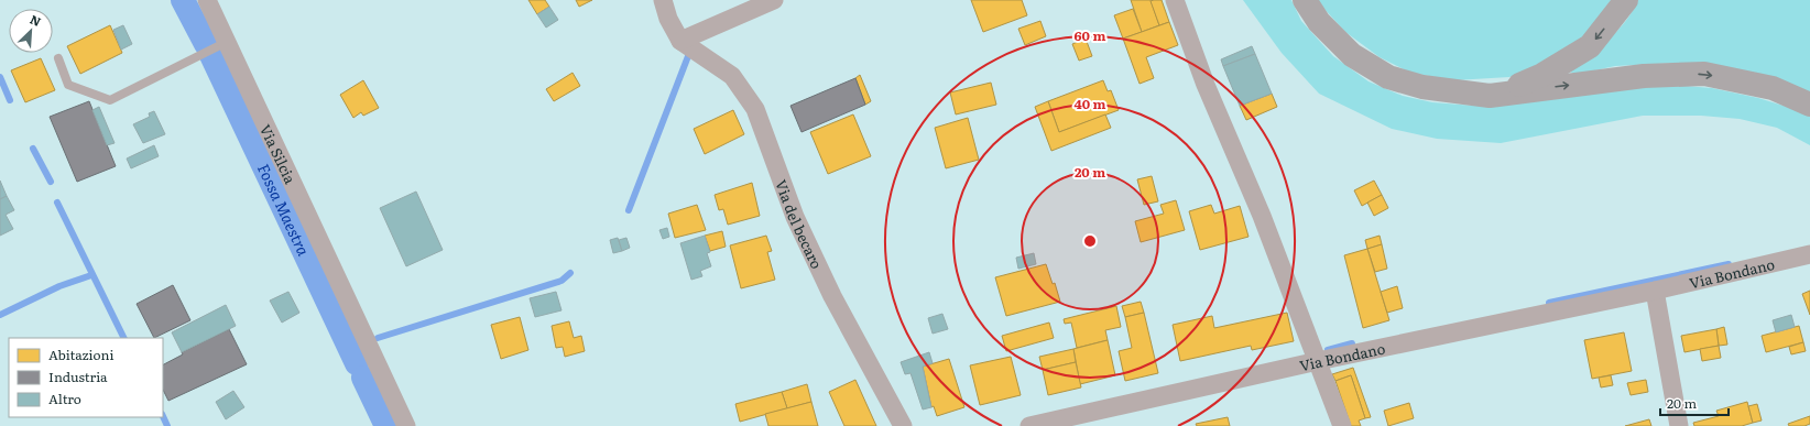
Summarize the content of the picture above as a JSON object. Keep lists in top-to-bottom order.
{
  "streets": {
    "street": ["Via Silcia", "Via del becaro", "Via Bondano"]
  },
  "water": ["Fossa Maestra"],
  "legend": ["Abitazioni", "Industria", "Altro"],
  "scale_bar": "20 m",
  "north": "top right",
  "rings": ["60 m", "40 m", "20 m"]
}
